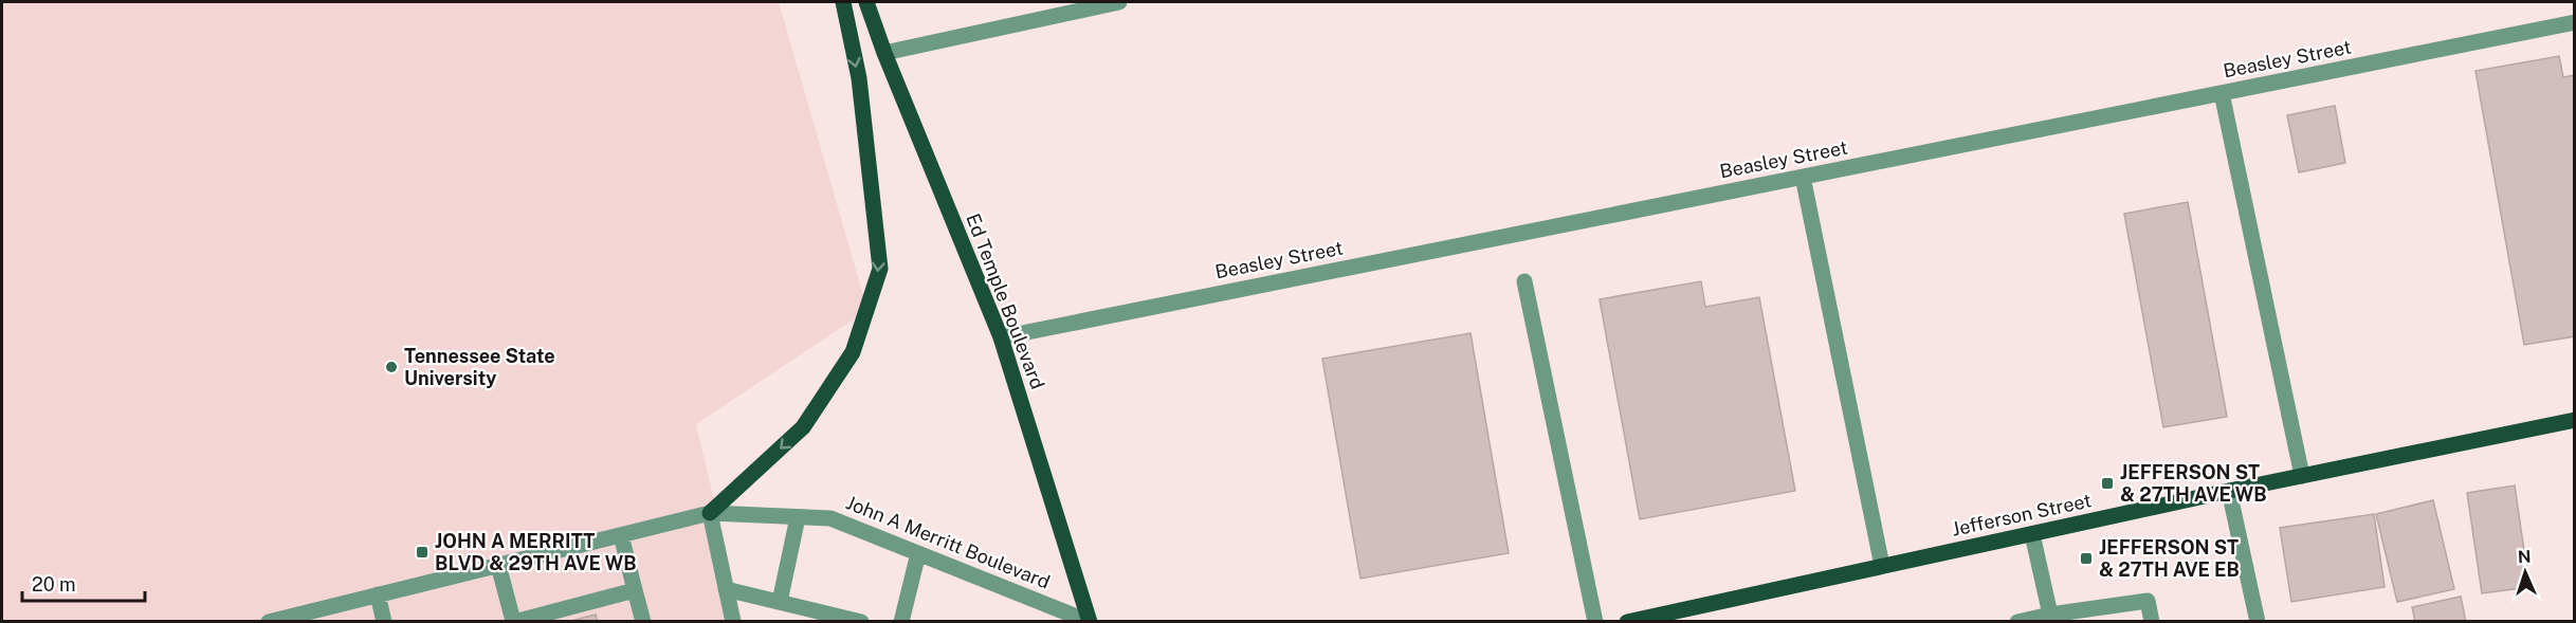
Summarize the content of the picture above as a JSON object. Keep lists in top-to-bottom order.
{
  "streets": {
    "main road": ["Ed Temple Boulevard", "Jefferson Street"],
    "street": ["Beasley Street", "John A Merritt Boulevard"]
  },
  "crossings": [
    ["Beasley Street", "Ed Temple Boulevard"],
    ["Ed Temple Boulevard", "John A Merritt Boulevard"]
  ],
  "places": {
    "other": ["Tennessee State University"],
    "transit": ["JEFFERSON ST & 27TH AVE WB", "JOHN A MERRITT BLVD & 29TH AVE WB", "JEFFERSON ST & 27TH AVE EB"]
  },
  "scale_bar": "20 m",
  "north": "top"
}
